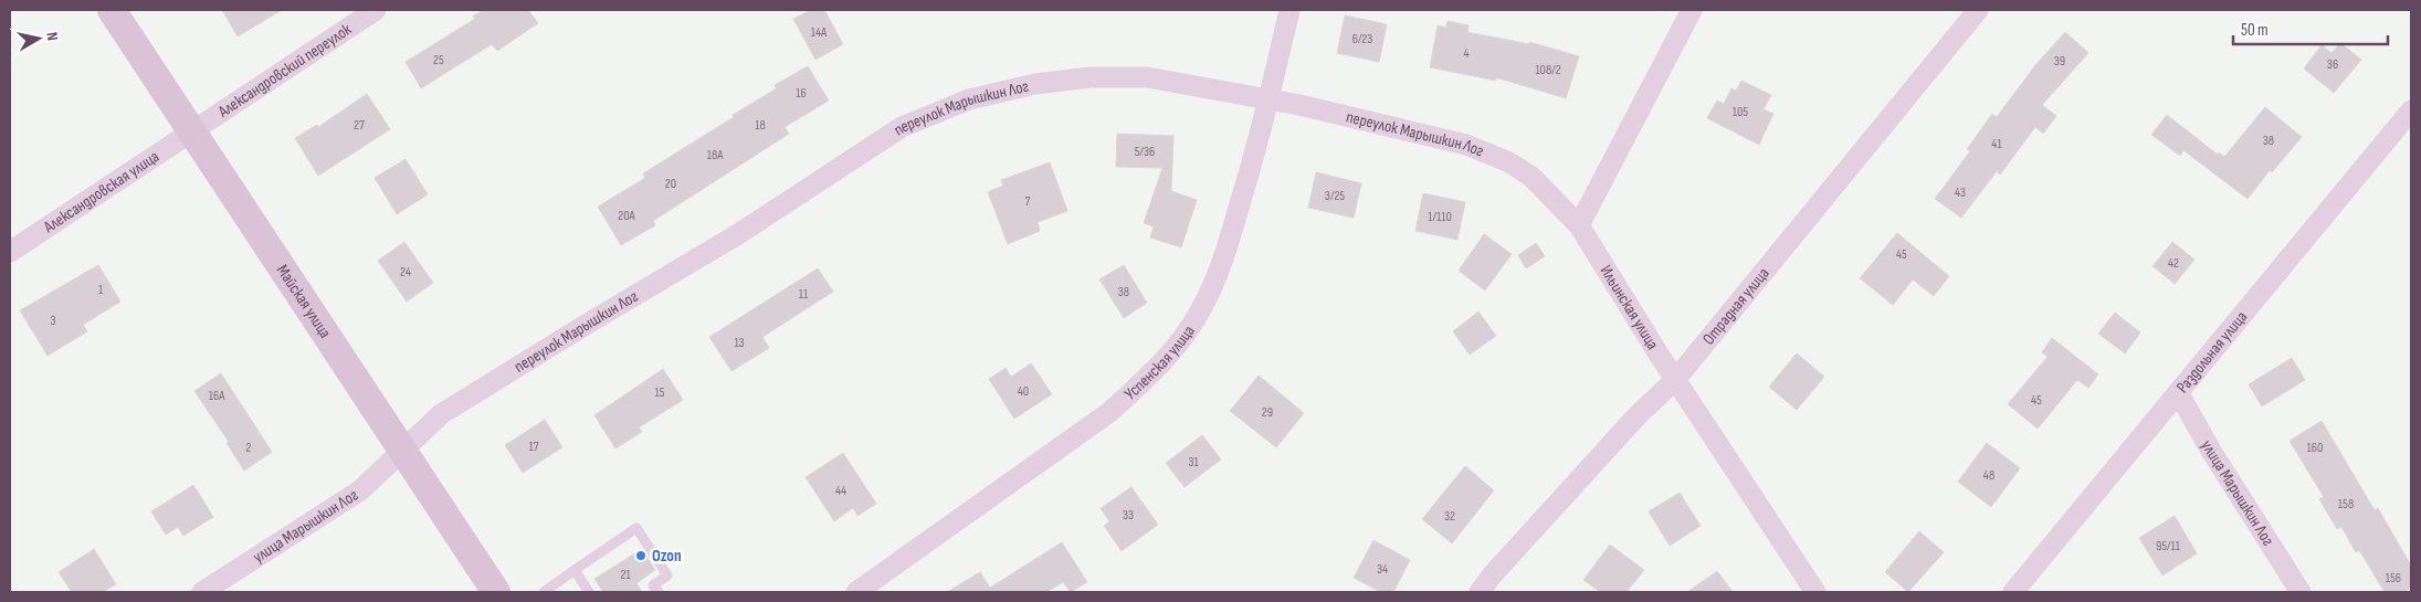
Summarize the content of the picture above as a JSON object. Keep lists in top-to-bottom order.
{
  "streets": {
    "street": [
      "Александровский переулок",
      "переулок Марышкин Лог",
      "Александровская улица",
      "Майская улица",
      "Ильинская улица",
      "Отрадная улица",
      "Раздольная улица",
      "Успенская улица",
      "улица Марышкин Лог"
    ]
  },
  "crossings": [
    ["Александровский переулок", "Александровская улица"],
    ["Александровский переулок", "Майская улица"],
    ["переулок Марышкин Лог", "Майская улица"],
    ["переулок Марышкин Лог", "Ильинская улица"],
    ["переулок Марышкин Лог", "Успенская улица"],
    ["переулок Марышкин Лог", "улица Марышкин Лог"],
    ["Александровская улица", "Майская улица"],
    ["Майская улица", "улица Марышкин Лог"],
    ["Ильинская улица", "Отрадная улица"],
    ["Раздольная улица", "улица Марышкин Лог"]
  ],
  "places": ["Ozon"],
  "house_numbers": [
    "14А",
    "6/23",
    "4",
    "25",
    "39",
    "36",
    "108/2",
    "16",
    "105",
    "27",
    "18",
    "38",
    "41",
    "5/36",
    "18А",
    "20",
    "43",
    "3/25",
    "7",
    "20А",
    "1/110",
    "45",
    "42",
    "24",
    "1",
    "38",
    "11",
    "3",
    "13",
    "40",
    "15",
    "16А",
    "45",
    "29",
    "17",
    "2",
    "160",
    "31",
    "48",
    "44",
    "158",
    "33",
    "32",
    "95/11",
    "34",
    "21",
    "156"
  ],
  "scale_bar": "50 m",
  "north": "right"
}
